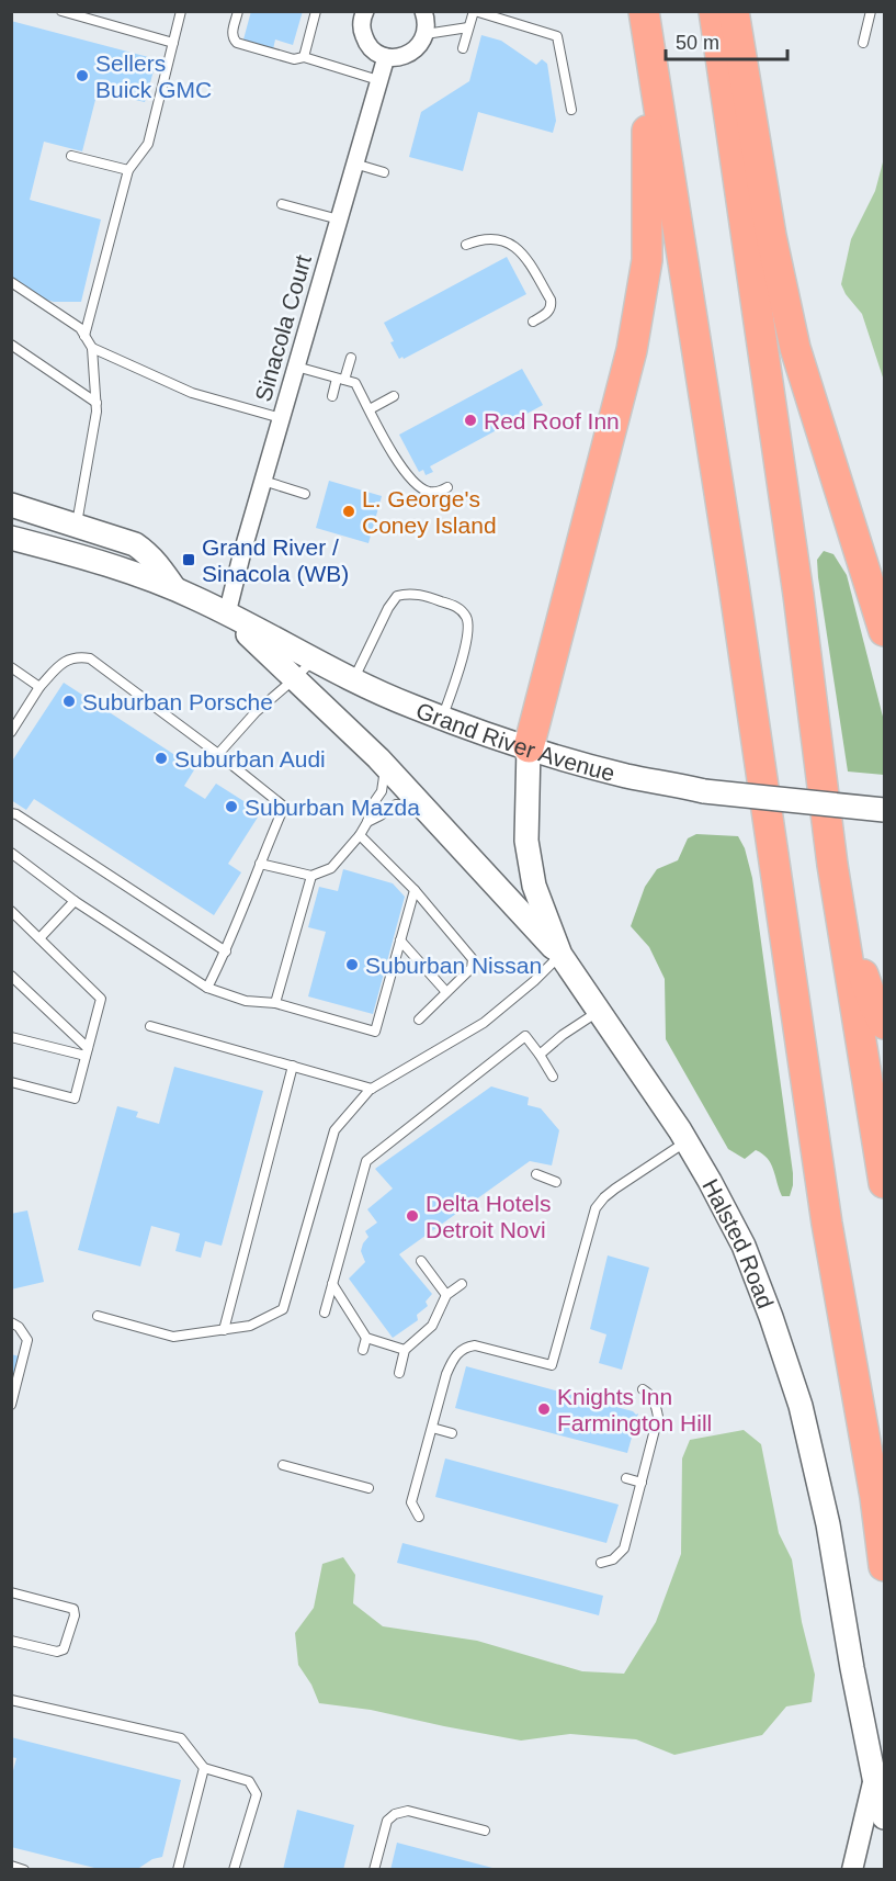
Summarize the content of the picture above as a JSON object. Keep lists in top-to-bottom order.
{
  "streets": {
    "main road": ["Grand River Avenue", "Halsted Road"],
    "street": ["Sinacola Court"]
  },
  "crossings": [
    ["Sinacola Court", "Grand River Avenue"],
    ["Grand River Avenue", "Halsted Road"]
  ],
  "places": {
    "other": [
      "Sellers Buick GMC",
      "Red Roof Inn",
      "L. George's Coney Island",
      "Suburban Porsche",
      "Suburban Audi",
      "Suburban Mazda",
      "Suburban Nissan",
      "Delta Hotels Detroit Novi",
      "Knights Inn Farmington Hill"
    ],
    "transit": ["Grand River / Sinacola (WB)"]
  },
  "scale_bar": "50 m"
}
